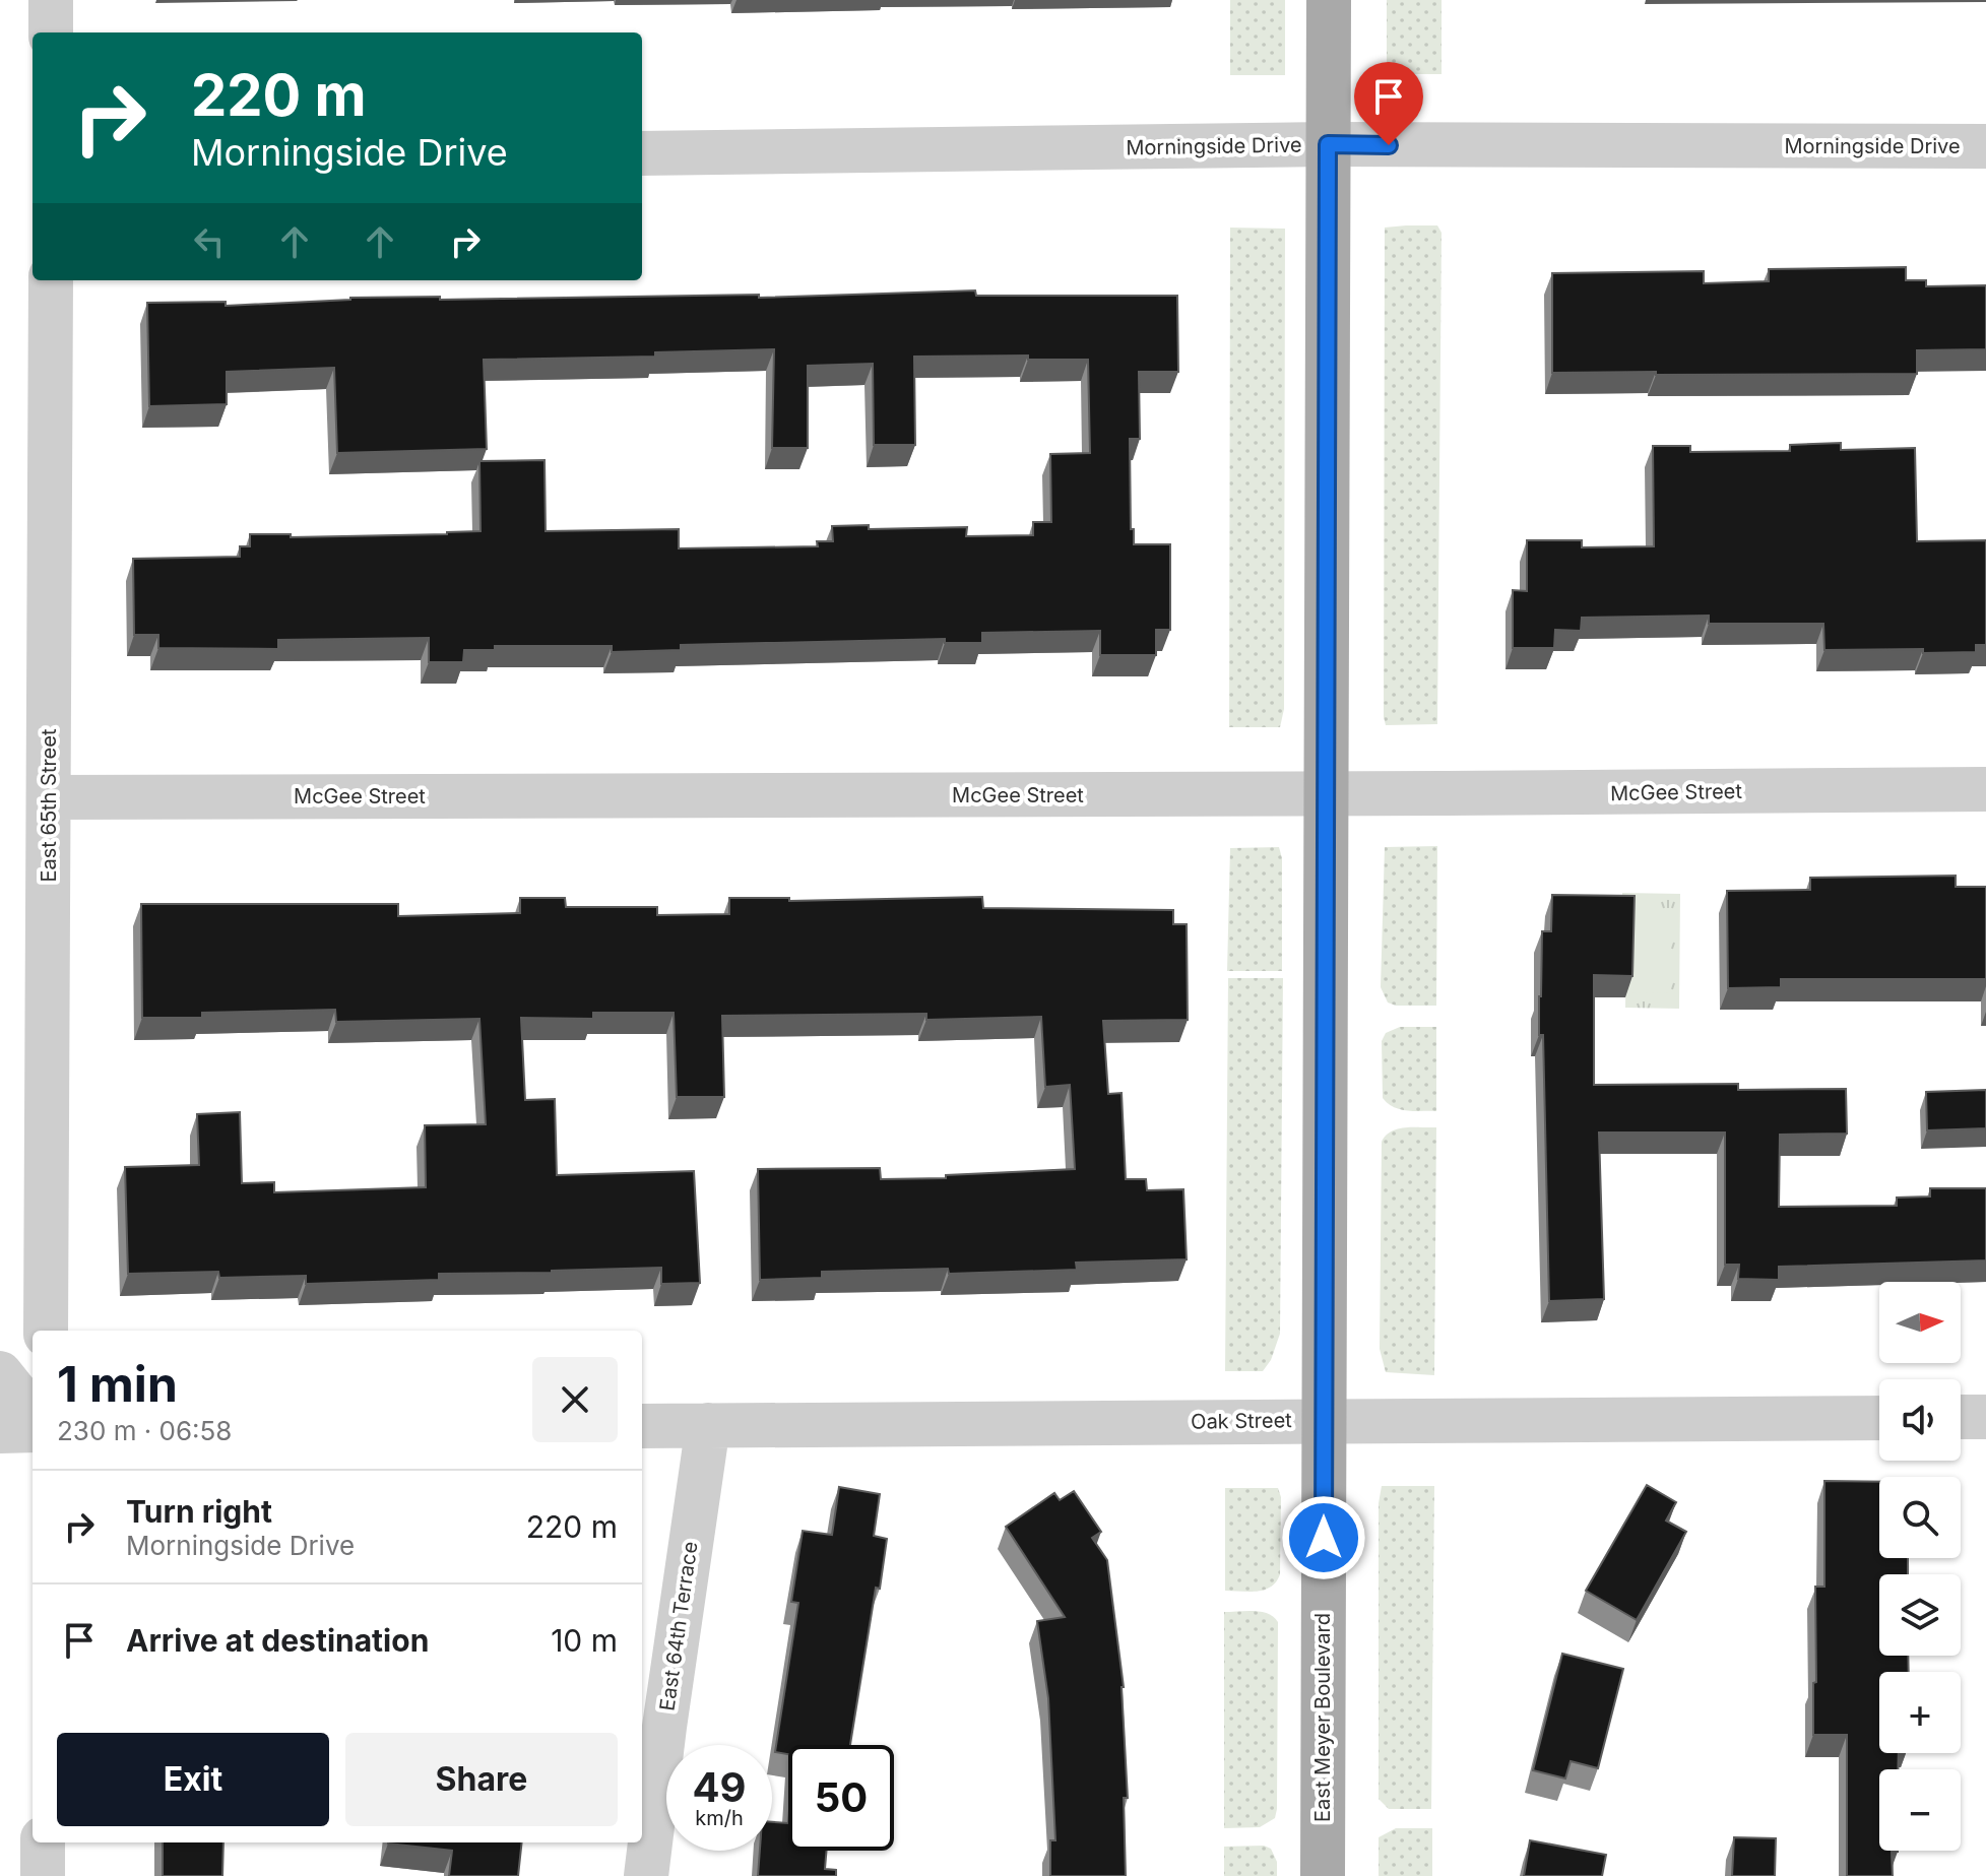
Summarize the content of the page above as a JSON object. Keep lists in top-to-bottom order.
{
  "streets": {
    "main road": ["East Meyer Boulevard"],
    "street": [
      "Morningside Drive",
      "McGee Street",
      "East 65th Street",
      "Oak Street",
      "East 64th Terrace"
    ]
  },
  "crossings": [
    ["Morningside Drive", "East Meyer Boulevard"],
    ["McGee Street", "East 65th Street"],
    ["McGee Street", "East Meyer Boulevard"],
    ["Oak Street", "East 64th Terrace"],
    ["Oak Street", "East Meyer Boulevard"]
  ],
  "north": "right",
  "page": {
    "turn": ["220 m", "Morningside Drive"],
    "map_buttons": ["+", "−"],
    "heading": ["1 min", "230 m · 06:58"],
    "list": [
      {
        "name": "Turn right",
        "note": "Morningside Drive",
        "value": "220 m"
      },
      {
        "name": "Arrive at destination",
        "value": "10 m"
      }
    ],
    "buttons": ["Exit", "Share"],
    "speed": "49 km/h",
    "limit": "50"
  }
}
